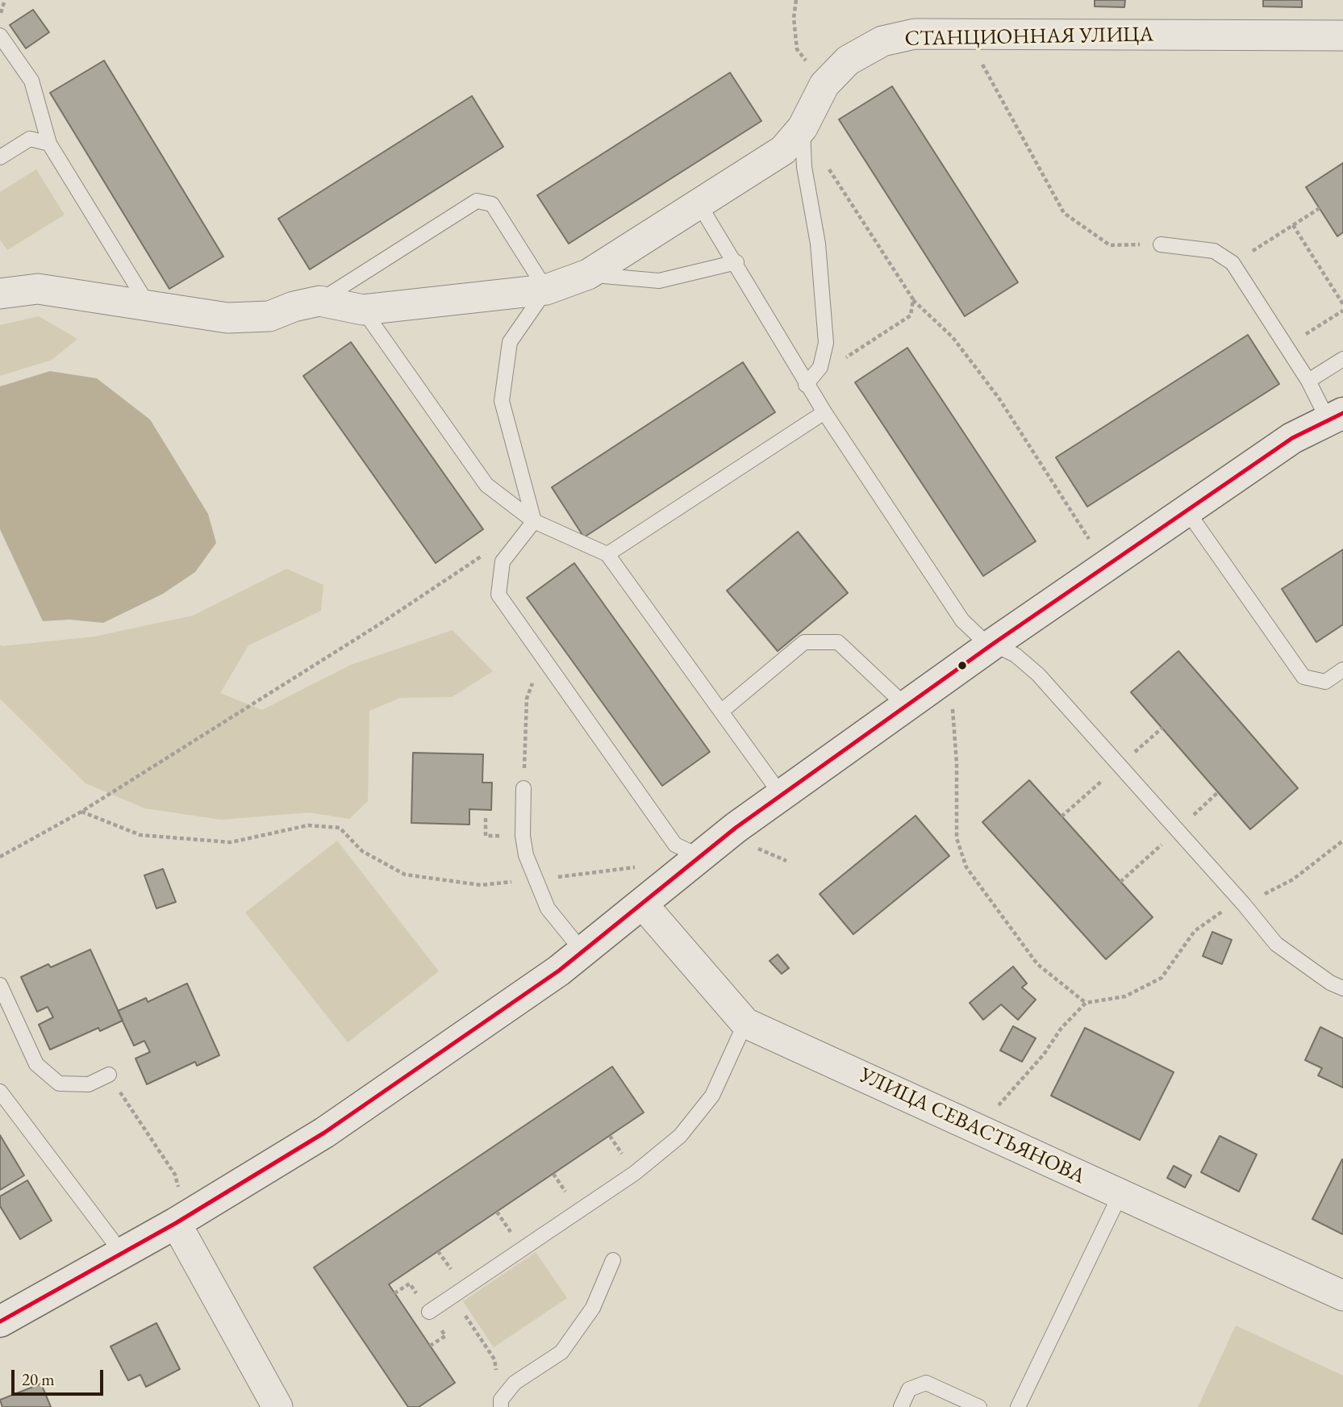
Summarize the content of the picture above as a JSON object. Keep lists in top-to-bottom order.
{
  "streets": {
    "street": ["СТАНЦИОННАЯ УЛИЦА", "УЛИЦА СЕВАСТЬЯНОВА"]
  },
  "scale_bar": "20 m"
}
